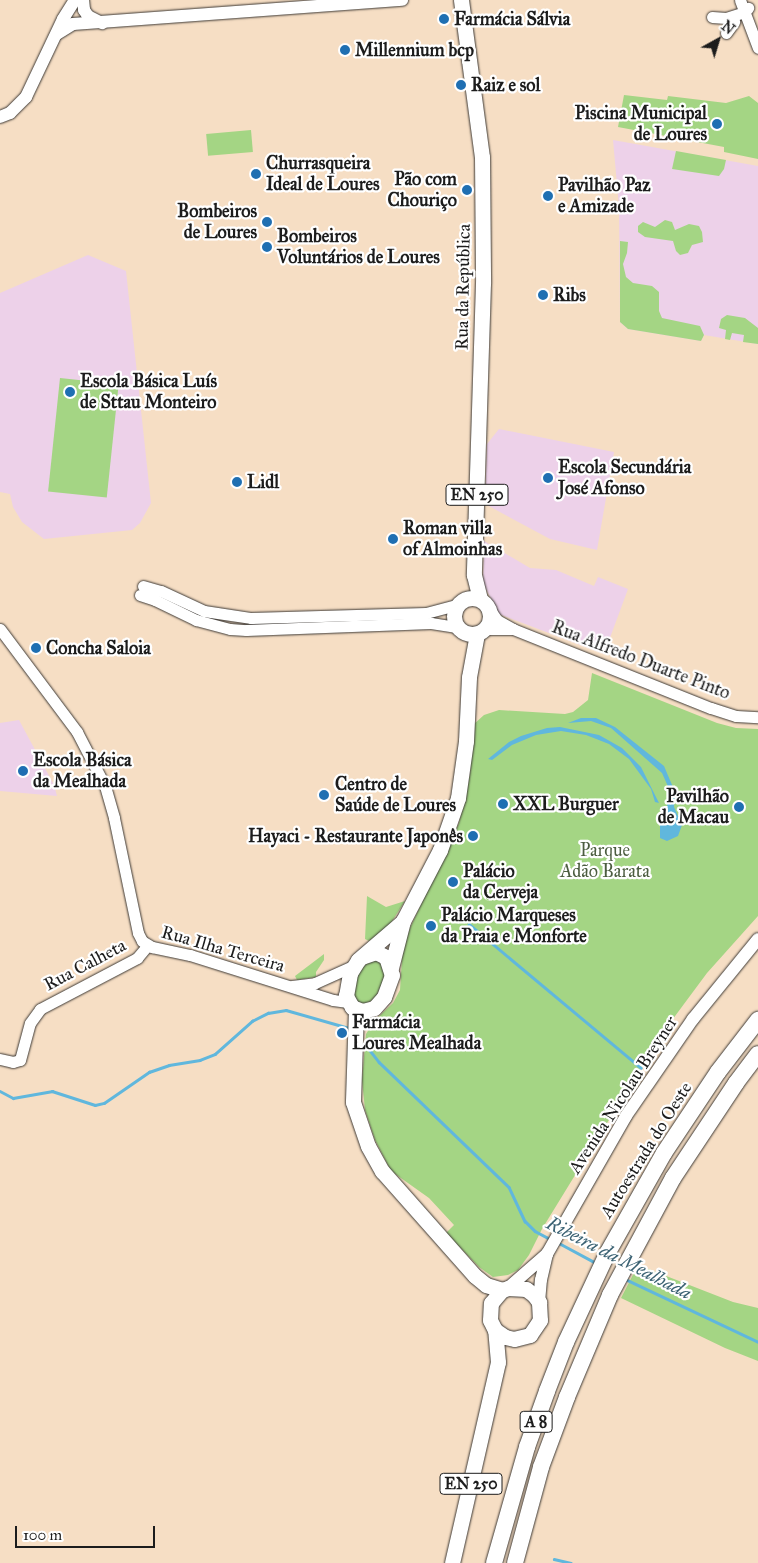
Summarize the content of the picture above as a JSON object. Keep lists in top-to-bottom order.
{
  "streets": {
    "highway": ["Autoestrada do Oeste", "A 8"],
    "main road": ["Rua da República", "EN 250", "Avenida Nicolau Breyner"],
    "street": ["Rua Alfredo Duarte Pinto", "Rua Ilha Terceira", "Rua Calheta"]
  },
  "crossings": [
    ["Rua da República", "EN 250"],
    ["Rua da República", "Rua Alfredo Duarte Pinto"],
    ["EN 250", "Rua Alfredo Duarte Pinto"],
    ["Rua Ilha Terceira", "Rua Calheta"]
  ],
  "water": ["Ribeira da Mealhada"],
  "parks": ["Parque Adão Barata"],
  "places": [
    "Farmácia Sálvia",
    "Millennium bcp",
    "Raiz e sol",
    "Piscina Municipal de Loures",
    "Churrasqueira Ideal de Loures",
    "Pão com Chouriço",
    "Pavilhão Paz e Amizade",
    "Bombeiros de Loures",
    "Bombeiros Voluntários de Loures",
    "Ribs",
    "Escola Básica Luís de Sttau Monteiro",
    "Escola Secundária José Afonso",
    "Lidl",
    "Roman villa of Almoinhas",
    "Concha Saloia",
    "Escola Básica da Mealhada",
    "Centro de Saúde de Loures",
    "XXL Burguer",
    "Pavilhão de Macau",
    "Hayaci - Restaurante Japonês",
    "Palácio da Cerveja",
    "Palácio Marqueses da Praia e Monforte",
    "Farmácia Loures Mealhada"
  ],
  "scale_bar": "100 m",
  "north": "top right"
}
